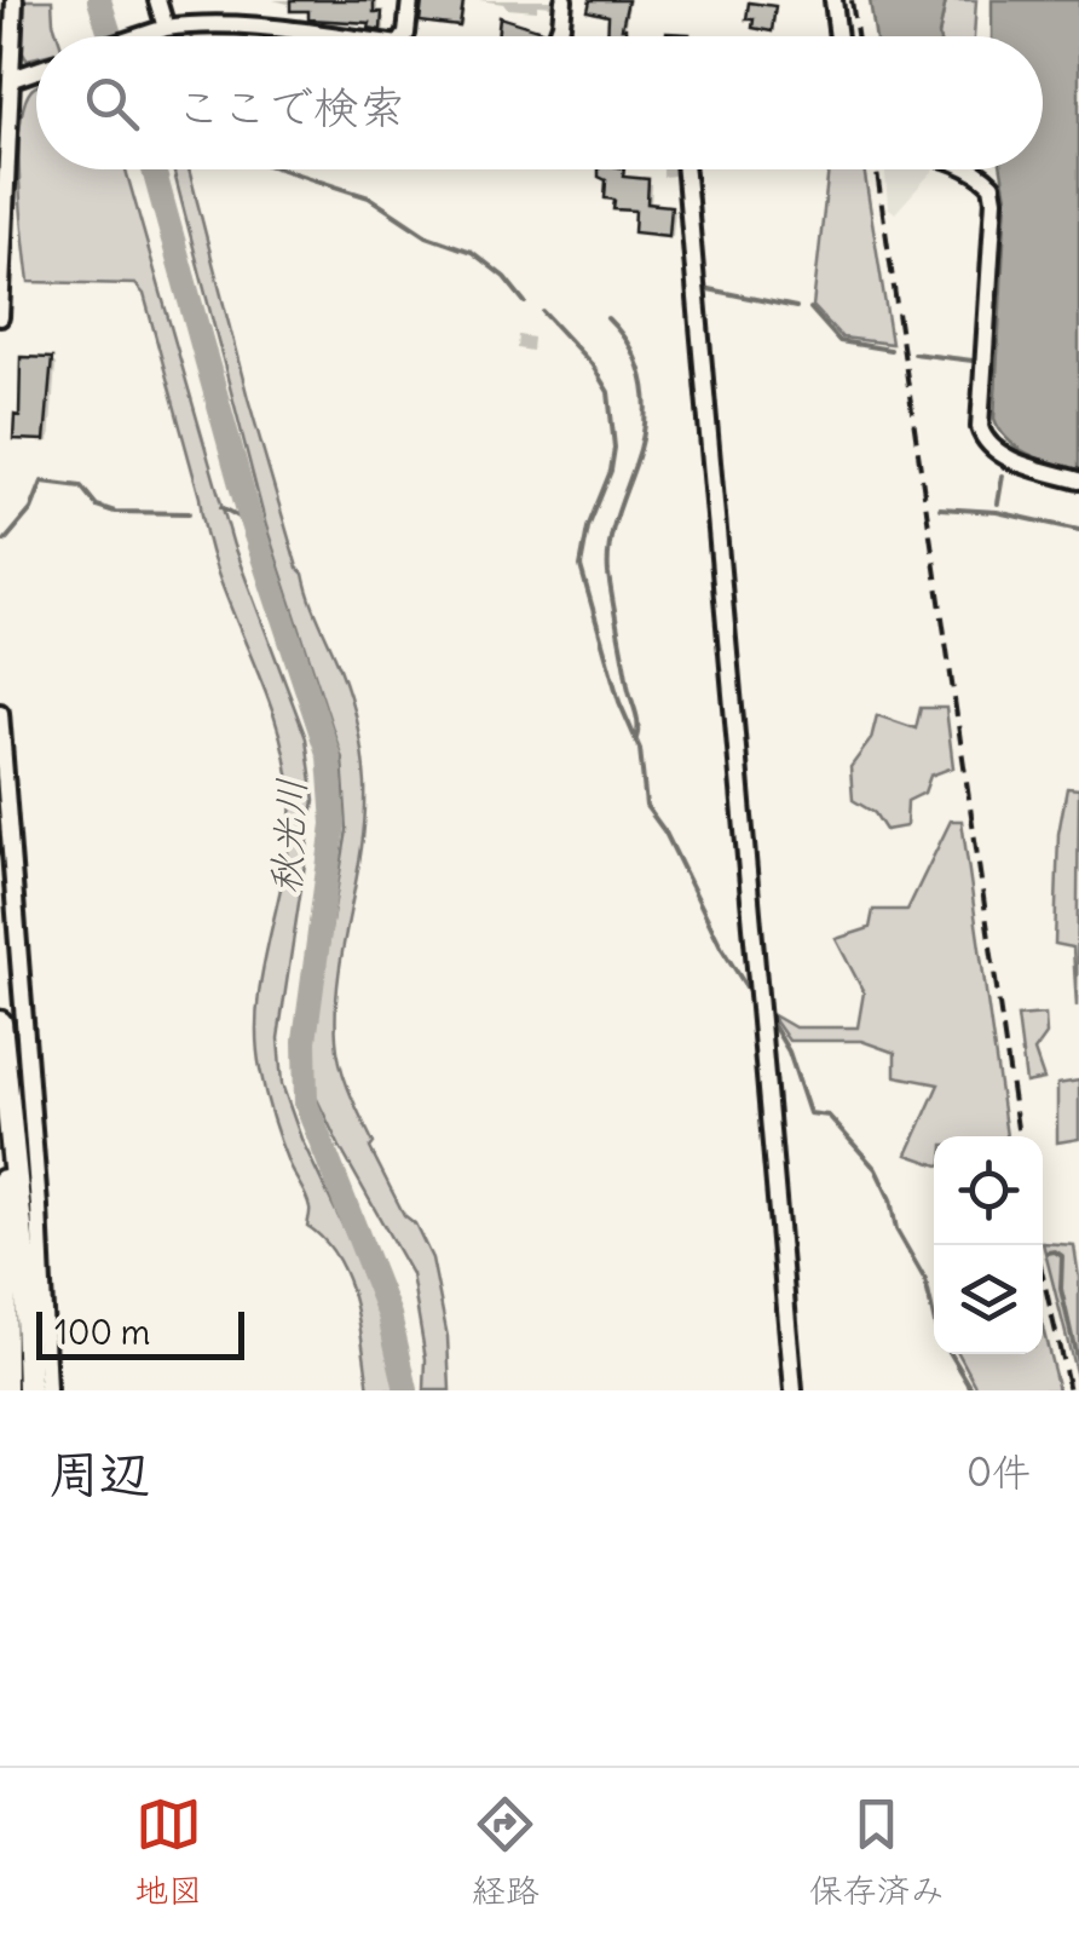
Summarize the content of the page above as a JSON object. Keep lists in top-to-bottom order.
{
  "water": ["秋光川"],
  "scale_bar": "100 m",
  "page": {
    "search": "ここで検索",
    "scale": "100 m",
    "heading": ["周辺", "0件"],
    "nav": ["地図", "経路", "保存済み"]
  }
}
